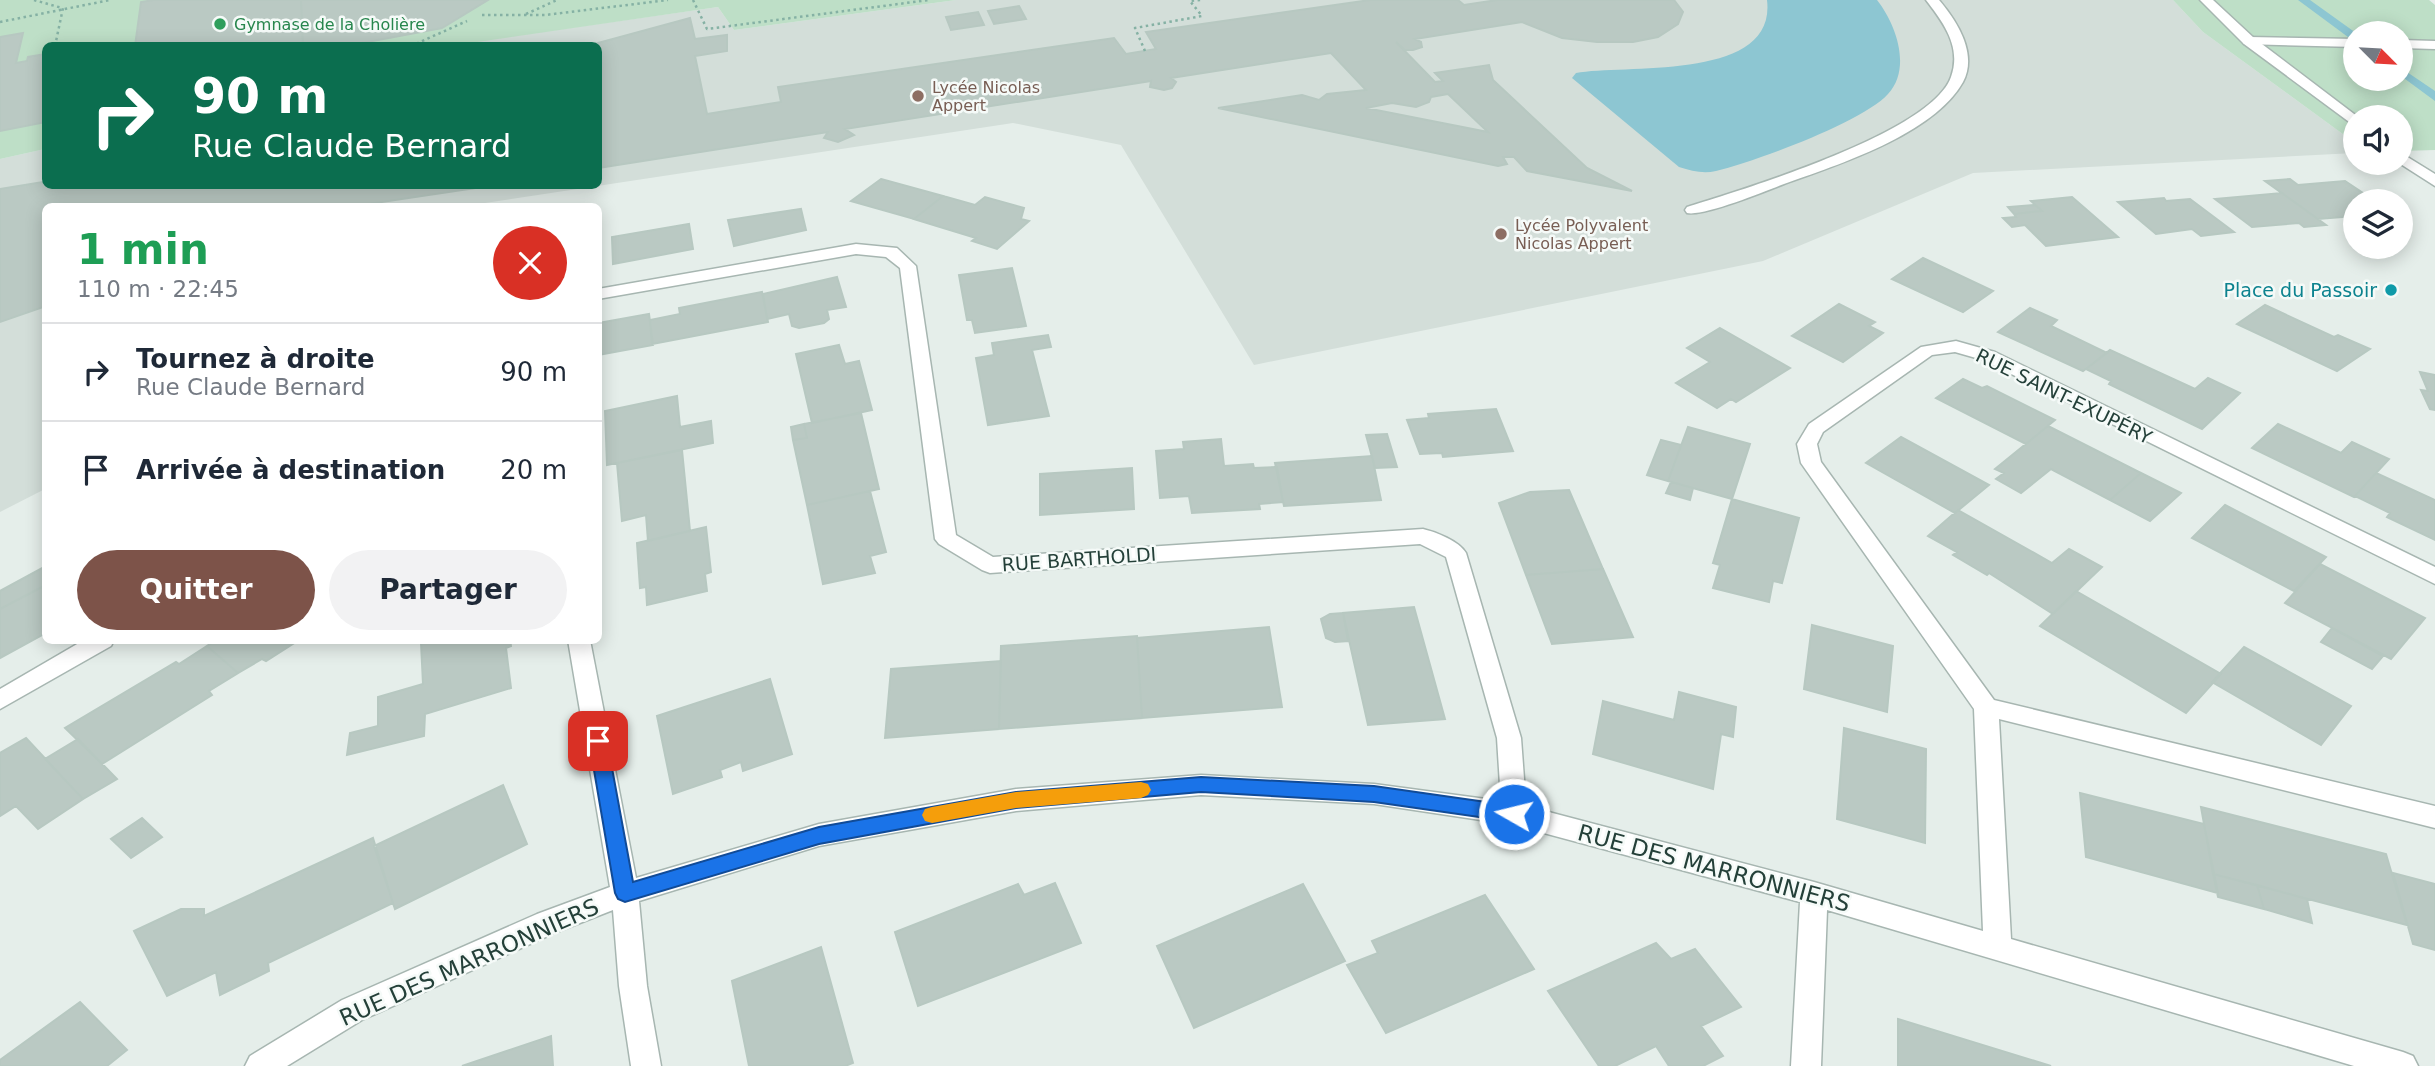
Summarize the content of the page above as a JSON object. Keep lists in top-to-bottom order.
{
  "streets": {
    "street": ["RUE SAINT-EXUPÉRY", "RUE BARTHOLDI", "RUE DES MARRONNIERS"]
  },
  "crossings": [
    ["RUE BARTHOLDI", "RUE DES MARRONNIERS"]
  ],
  "places": [
    "Gymnase de la Cholière",
    "Lycée Nicolas Appert",
    "Lycée Polyvalent Nicolas Appert",
    "Place du Passoir"
  ],
  "north": "bottom right",
  "page": {
    "turn": ["90 m", "Rue Claude Bernard"],
    "heading": ["1 min", "110 m · 22:45"],
    "list": [
      {
        "name": "Tournez à droite",
        "note": "Rue Claude Bernard",
        "value": "90 m"
      },
      {
        "name": "Arrivée à destination",
        "value": "20 m"
      }
    ],
    "buttons": ["Quitter", "Partager"]
  }
}
